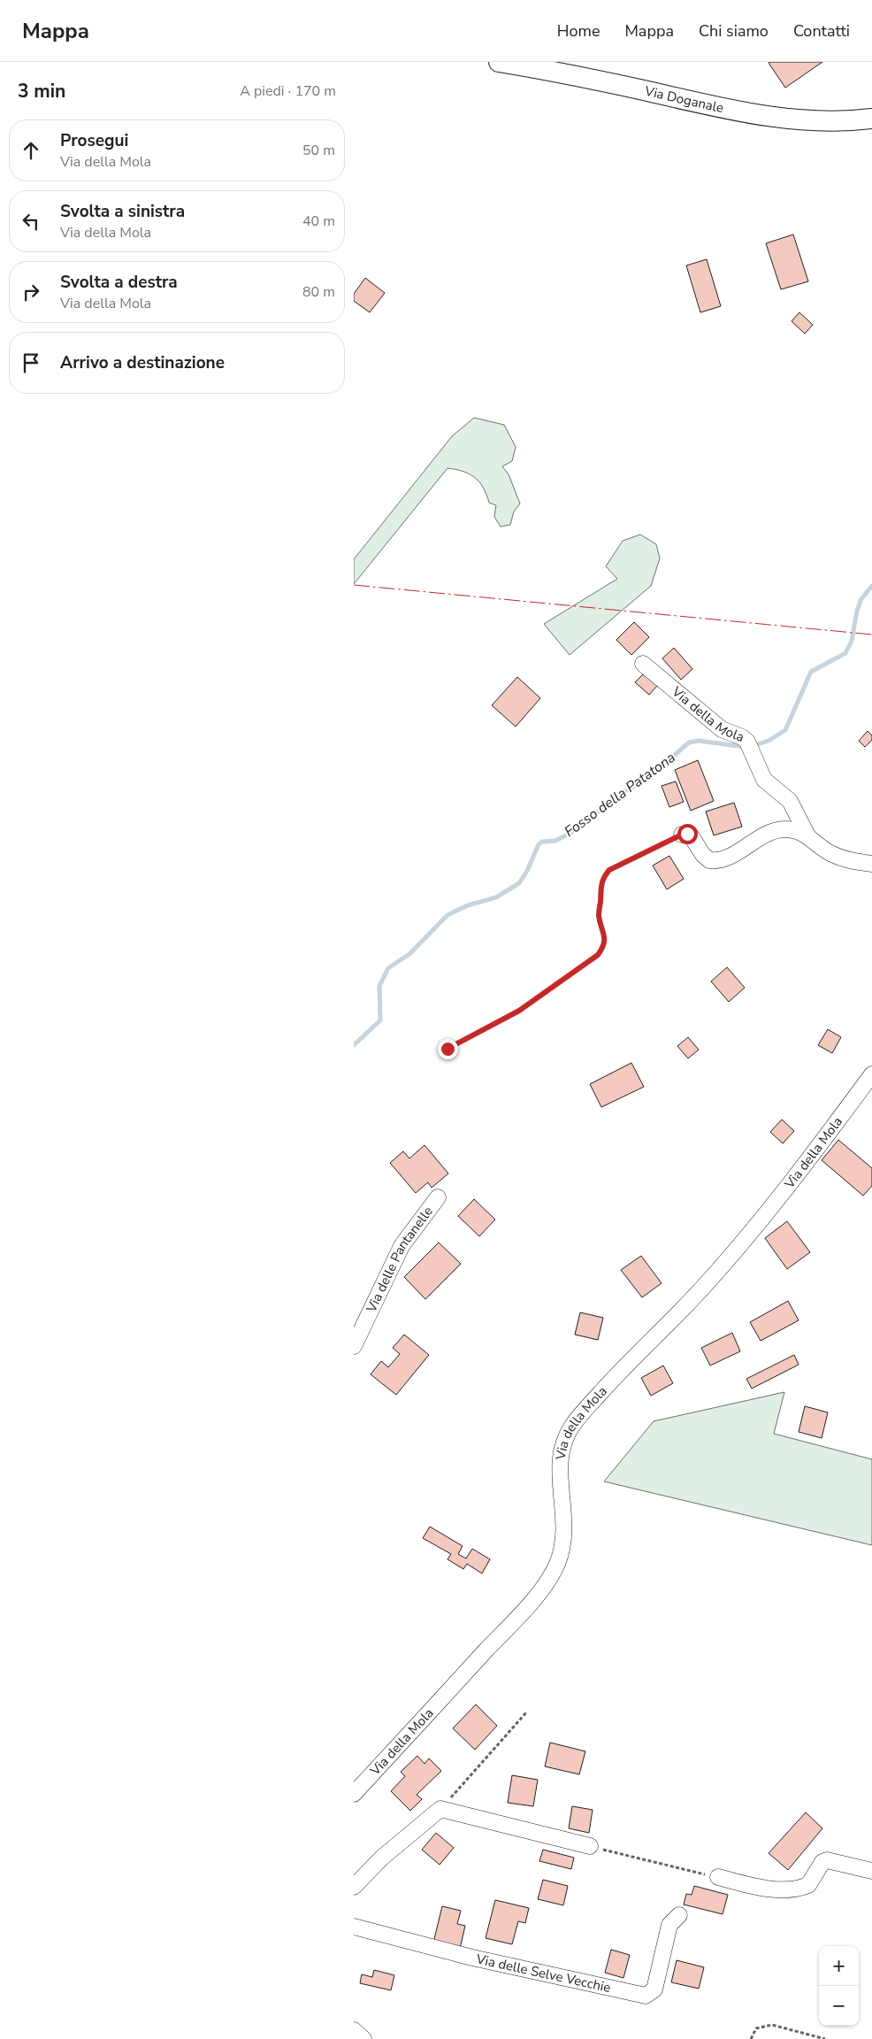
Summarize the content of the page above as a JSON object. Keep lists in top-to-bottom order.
{
  "streets": {
    "main road": ["Via Doganale"],
    "street": ["Via della Mola", "Via delle Pantanelle", "Via delle Selve Vecchie"]
  },
  "water": ["Fosso della Patatona"],
  "page": {
    "header": "Mappa",
    "nav": [
      "Home",
      "Mappa",
      "Chi siamo",
      "Contatti"
    ],
    "heading": ["3 min", "A piedi · 170 m"],
    "list": [
      ["Prosegui", "Via della Mola", "50 m"],
      ["Svolta a sinistra", "Via della Mola", "40 m"],
      ["Svolta a destra", "Via della Mola", "80 m"],
      "Arrivo a destinazione"
    ],
    "map_buttons": ["+", "−"]
  }
}
